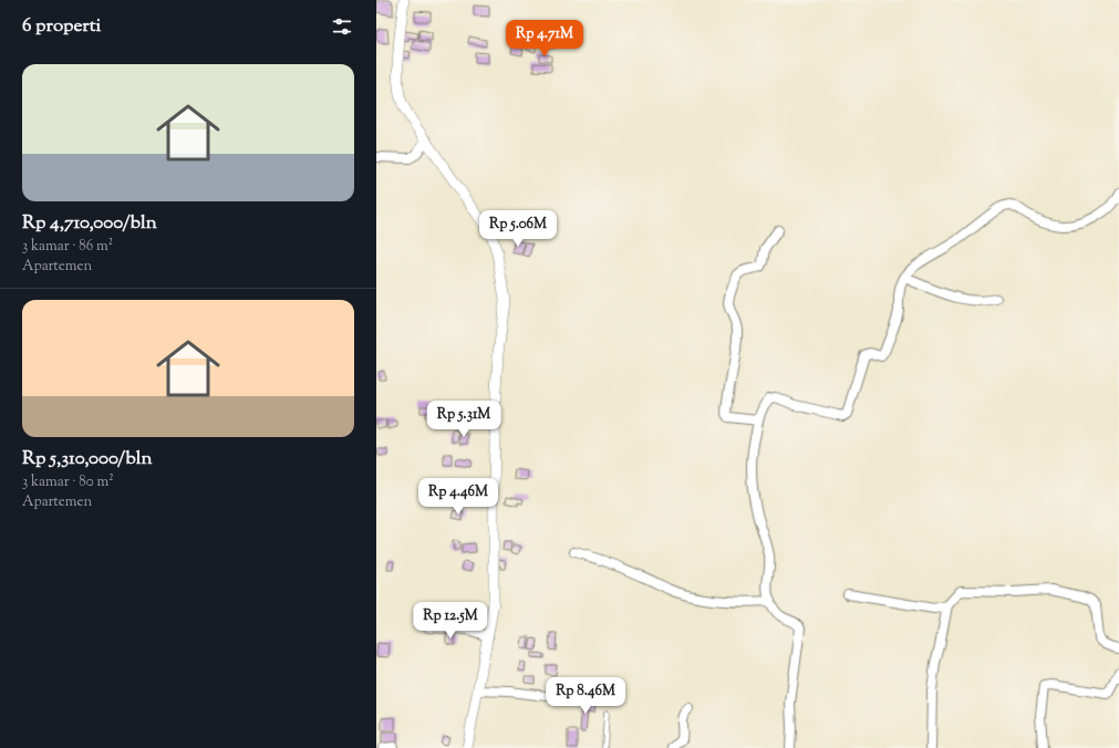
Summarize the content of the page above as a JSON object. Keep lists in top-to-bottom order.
{
  "page": {
    "heading": "6 properti",
    "price": [
      "Rp 4.71M",
      "Rp 5.06M",
      "Rp 5.31M",
      "Rp 4.46M",
      "Rp 12.5M",
      "Rp 8.46M"
    ],
    "list": [
      {
        "name": "Rp 4,710,000/bln",
        "note": "3 kamar · 86 m² · Apartemen"
      },
      {
        "name": "Rp 5,310,000/bln",
        "note": "3 kamar · 80 m² · Apartemen"
      }
    ]
  }
}
